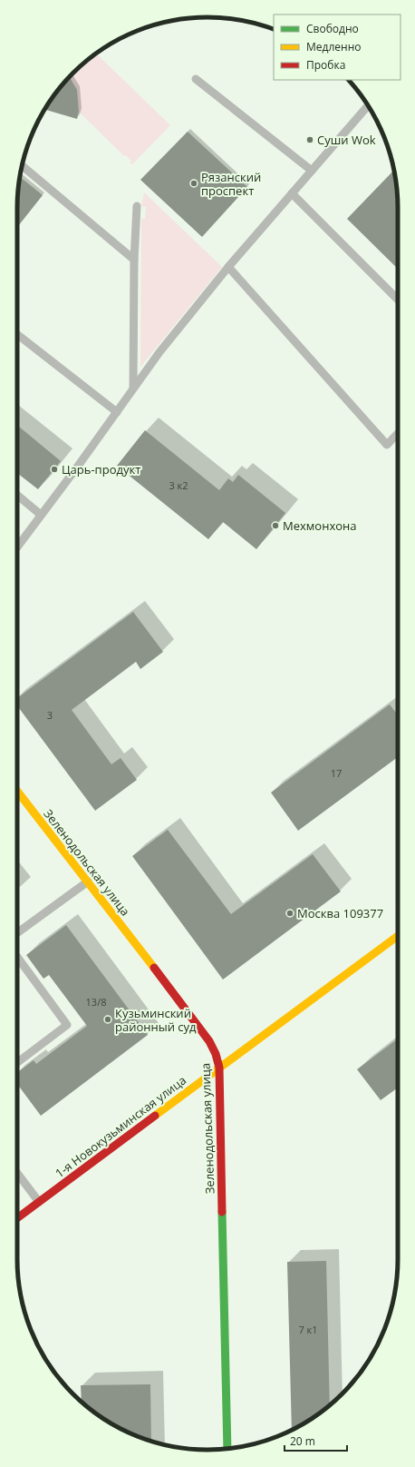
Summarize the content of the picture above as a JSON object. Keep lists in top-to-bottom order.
{
  "streets": {
    "street": ["Зеленодольская улица", "1-я Новокузьминская улица"]
  },
  "crossings": [
    ["Зеленодольская улица", "1-я Новокузьминская улица"]
  ],
  "places": [
    "Суши Wok",
    "Рязанский проспект",
    "Царь-продукт",
    "Мехмонхона",
    "Москва 109377",
    "Кузьминский районный суд"
  ],
  "house_numbers": [
    "3 к2",
    "3",
    "17",
    "13/8",
    "7 к1"
  ],
  "legend": ["Свободно", "Медленно", "Пробка"],
  "scale_bar": "20 m"
}
